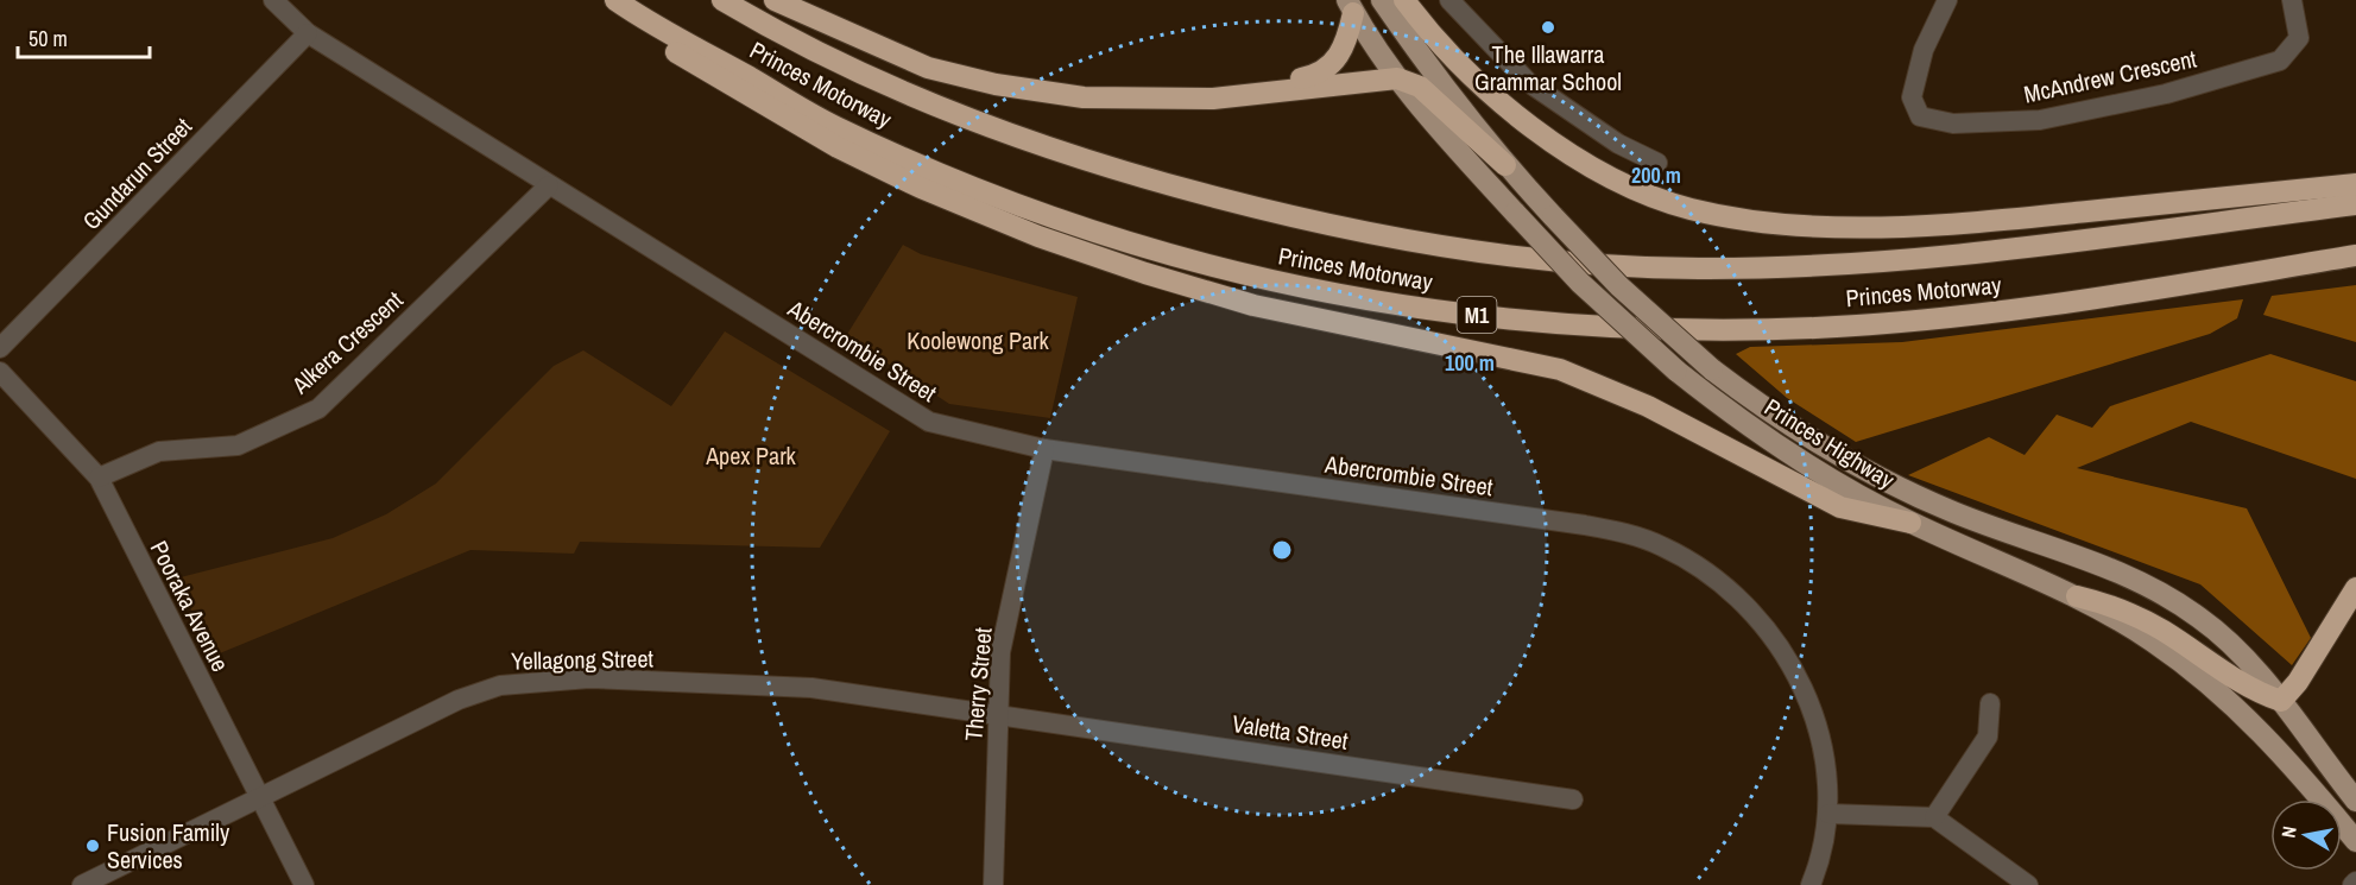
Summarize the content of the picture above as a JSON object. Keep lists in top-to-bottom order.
{
  "streets": {
    "highway": ["Princes Motorway", "M1"],
    "main road": ["Princes Highway"],
    "street": [
      "McAndrew Crescent",
      "Gundarun Street",
      "Alkera Crescent",
      "Abercrombie Street",
      "Pooraka Avenue",
      "Yellagong Street",
      "Therry Street",
      "Valetta Street"
    ]
  },
  "crossings": [
    ["Gundarun Street", "Abercrombie Street"],
    ["Alkera Crescent", "Abercrombie Street"],
    ["Alkera Crescent", "Pooraka Avenue"],
    ["Abercrombie Street", "Therry Street"],
    ["Pooraka Avenue", "Yellagong Street"],
    ["Yellagong Street", "Therry Street"],
    ["Yellagong Street", "Valetta Street"],
    ["Therry Street", "Valetta Street"]
  ],
  "parks": ["Koolewong Park", "Apex Park"],
  "places": ["The Illawarra Grammar School", "Fusion Family Services"],
  "scale_bar": "50 m",
  "north": "left",
  "rings": ["200 m", "100 m"]
}
